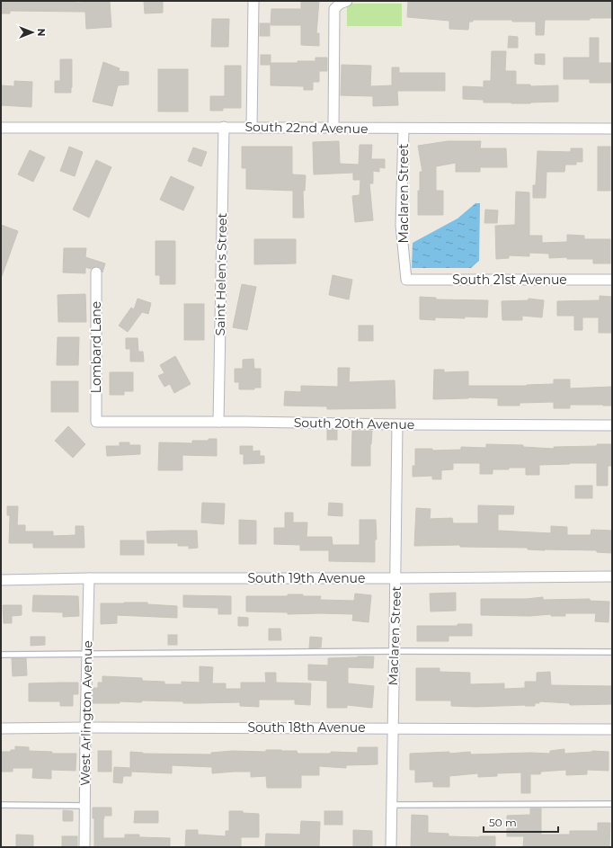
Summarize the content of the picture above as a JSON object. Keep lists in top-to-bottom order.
{
  "streets": {
    "street": [
      "South 22nd Avenue",
      "Maclaren Street",
      "Saint Helen's Street",
      "South 21st Avenue",
      "Lombard Lane",
      "South 20th Avenue",
      "South 19th Avenue",
      "West Arlington Avenue",
      "South 18th Avenue"
    ]
  },
  "crossings": [
    ["South 22nd Avenue", "Maclaren Street"],
    ["South 22nd Avenue", "Saint Helen's Street"],
    ["Maclaren Street", "South 21st Avenue"],
    ["Maclaren Street", "South 20th Avenue"],
    ["Maclaren Street", "South 19th Avenue"],
    ["Maclaren Street", "South 18th Avenue"],
    ["Saint Helen's Street", "South 20th Avenue"],
    ["Lombard Lane", "South 20th Avenue"],
    ["South 19th Avenue", "West Arlington Avenue"],
    ["West Arlington Avenue", "South 18th Avenue"]
  ],
  "scale_bar": "50 m",
  "north": "right"
}
